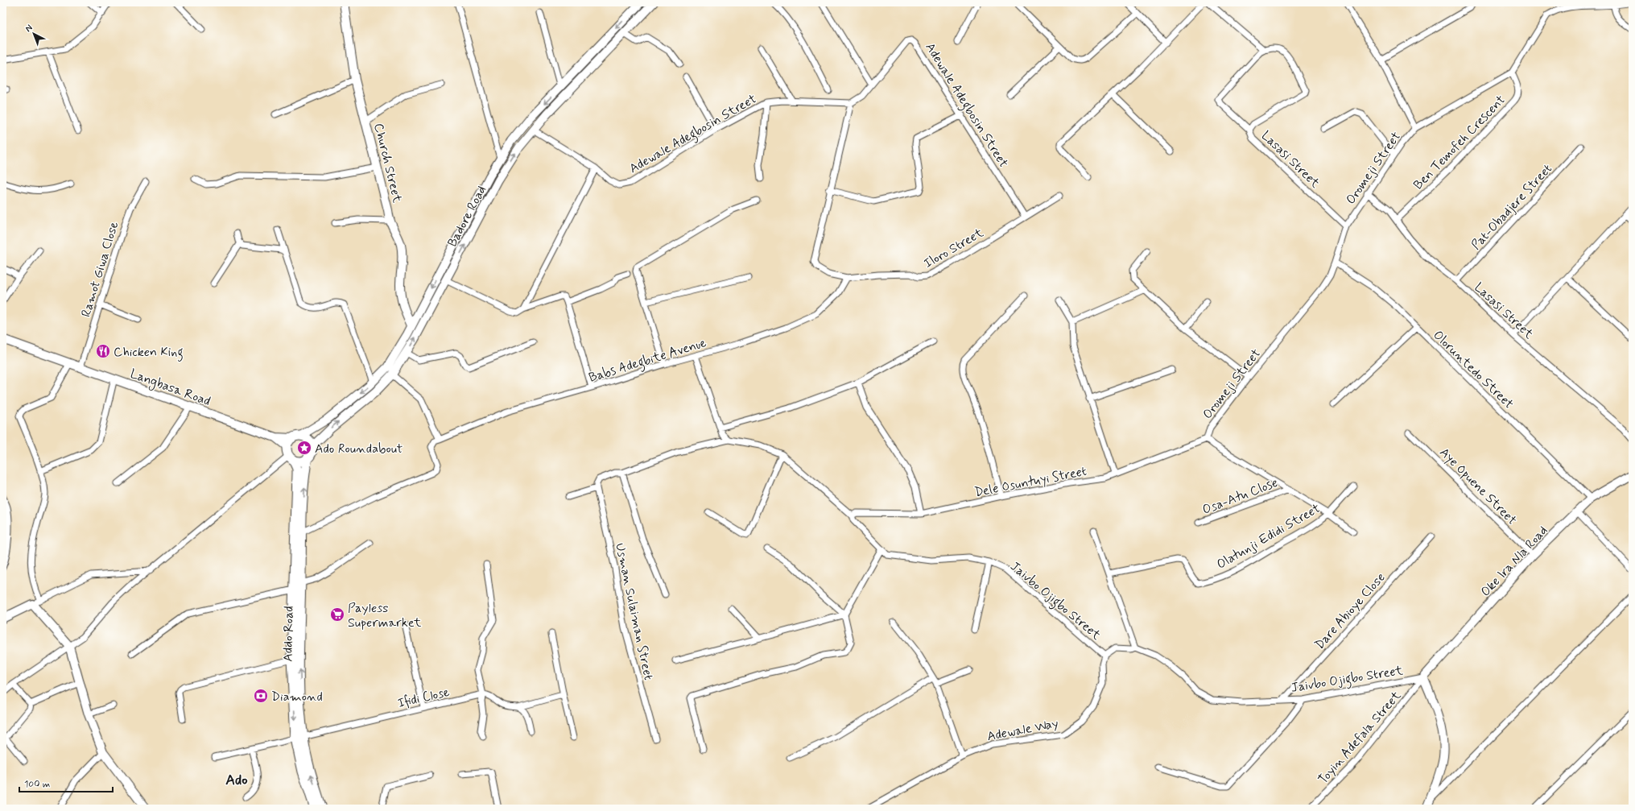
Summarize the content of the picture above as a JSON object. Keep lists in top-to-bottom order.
{
  "streets": {
    "main road": ["Addo Road"],
    "street": [
      "Adewale Adegbosin Street",
      "Ben Temofeh Crescent",
      "Lasasi Street",
      "Church Street",
      "Oromeji Street",
      "Pat-Obadjere Street",
      "Badore Road",
      "Iloro Street",
      "Ramot Giwa Close",
      "Babs Adegbite Avenue",
      "Oloruntedo Street",
      "Langbasa Road",
      "Dele Osuntuyi Street",
      "Aye Opuene Street",
      "Osa-Atu Close",
      "Olatunji Edidi Street",
      "Oke Ira Nla Road",
      "Jaivbo Ojigbo Street",
      "Dare Abioye Close",
      "Usman Sulaiman Street",
      "Ifidi Close",
      "Adewale Way",
      "Toyin Adefala Street"
    ]
  },
  "crossings": [
    ["Adewale Adegbosin Street", "Badore Road"],
    ["Adewale Adegbosin Street", "Iloro Street"],
    ["Ben Temofeh Crescent", "Lasasi Street"],
    ["Ben Temofeh Crescent", "Oromeji Street"],
    ["Lasasi Street", "Oromeji Street"],
    ["Lasasi Street", "Pat-Obadjere Street"],
    ["Church Street", "Badore Road"],
    ["Oromeji Street", "Oloruntedo Street"],
    ["Oromeji Street", "Dele Osuntuyi Street"],
    ["Oromeji Street", "Olatunji Edidi Street"],
    ["Badore Road", "Addo Road"],
    ["Iloro Street", "Babs Adegbite Avenue"],
    ["Ramot Giwa Close", "Langbasa Road"],
    ["Oloruntedo Street", "Oke Ira Nla Road"],
    ["Dele Osuntuyi Street", "Olatunji Edidi Street"],
    ["Dele Osuntuyi Street", "Jaivbo Ojigbo Street"],
    ["Aye Opuene Street", "Oke Ira Nla Road"],
    ["Osa-Atu Close", "Olatunji Edidi Street"],
    ["Oke Ira Nla Road", "Jaivbo Ojigbo Street"],
    ["Oke Ira Nla Road", "Toyin Adefala Street"],
    ["Jaivbo Ojigbo Street", "Dare Abioye Close"],
    ["Jaivbo Ojigbo Street", "Adewale Way"],
    ["Jaivbo Ojigbo Street", "Toyin Adefala Street"],
    ["Addo Road", "Ifidi Close"]
  ],
  "districts": ["Ado"],
  "places": {
    "restaurant": ["Chicken King"],
    "place": ["Ado Roundabout"],
    "supermarket": ["Payless Supermarket"],
    "bank": ["Diamond"]
  },
  "scale_bar": "100 m",
  "north": "top left"
}
